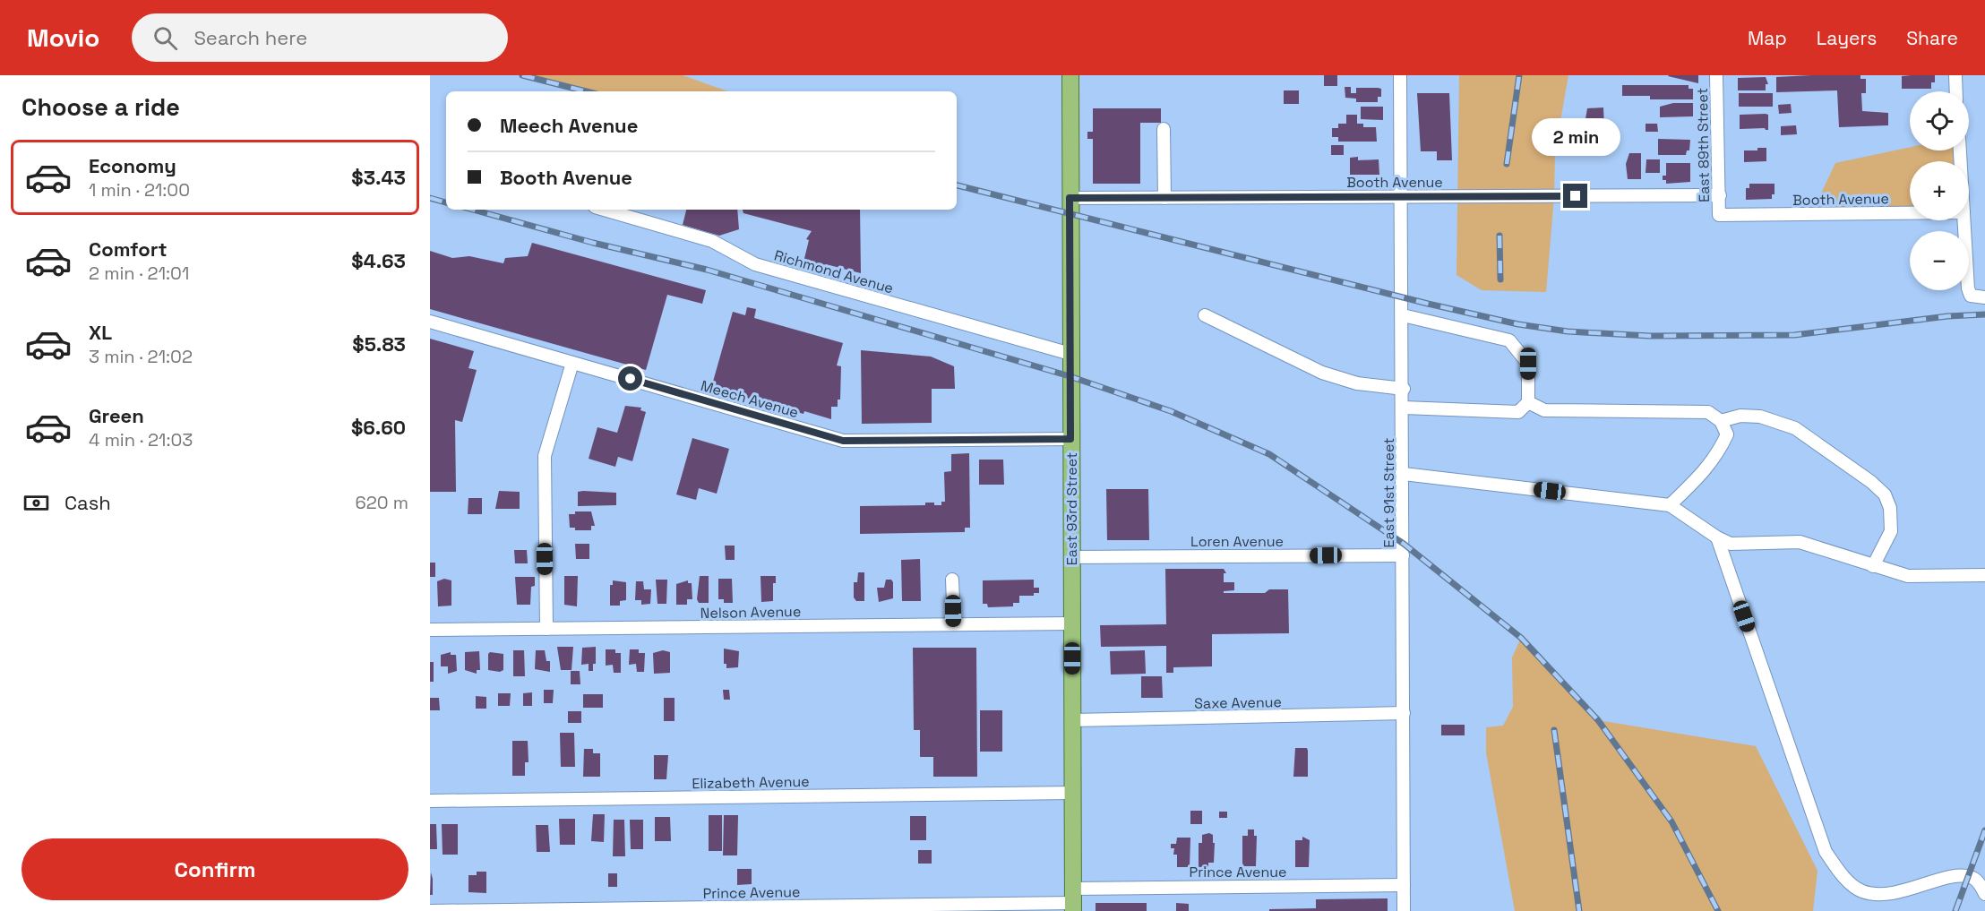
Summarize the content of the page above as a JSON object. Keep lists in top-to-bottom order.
{
  "streets": {
    "main road": ["East 93rd Street"],
    "street": [
      "East 89th Street",
      "Booth Avenue",
      "Richmond Avenue",
      "Meech Avenue",
      "East 91st Street",
      "Loren Avenue",
      "Nelson Avenue",
      "Saxe Avenue",
      "Elizabeth Avenue",
      "Prince Avenue"
    ]
  },
  "crossings": [
    ["East 89th Street", "Booth Avenue"],
    ["Booth Avenue", "East 91st Street"],
    ["Booth Avenue", "East 93rd Street"],
    ["Richmond Avenue", "East 93rd Street"],
    ["Meech Avenue", "East 93rd Street"],
    ["East 91st Street", "Loren Avenue"],
    ["East 91st Street", "Saxe Avenue"],
    ["East 91st Street", "Prince Avenue"],
    ["East 93rd Street", "Loren Avenue"],
    ["East 93rd Street", "Nelson Avenue"],
    ["East 93rd Street", "Saxe Avenue"],
    ["East 93rd Street", "Elizabeth Avenue"],
    ["East 93rd Street", "Prince Avenue"]
  ],
  "page": {
    "header": "Movio",
    "search": "Search here",
    "nav": ["Map", "Layers", "Share"],
    "heading": "Choose a ride",
    "map_buttons": ["+", "−"],
    "banner": ["Meech Avenue", "Booth Avenue"],
    "bubble": "2 min",
    "list": [
      {
        "name": "Economy",
        "note": "1 min · 21:00",
        "value": "$3.43"
      },
      {
        "name": "Comfort",
        "note": "2 min · 21:01",
        "value": "$4.63"
      },
      {
        "name": "XL",
        "note": "3 min · 21:02",
        "value": "$5.83"
      },
      {
        "name": "Green",
        "note": "4 min · 21:03",
        "value": "$6.60"
      }
    ],
    "pay": ["Cash", "620 m"],
    "buttons": "Confirm"
  }
}
